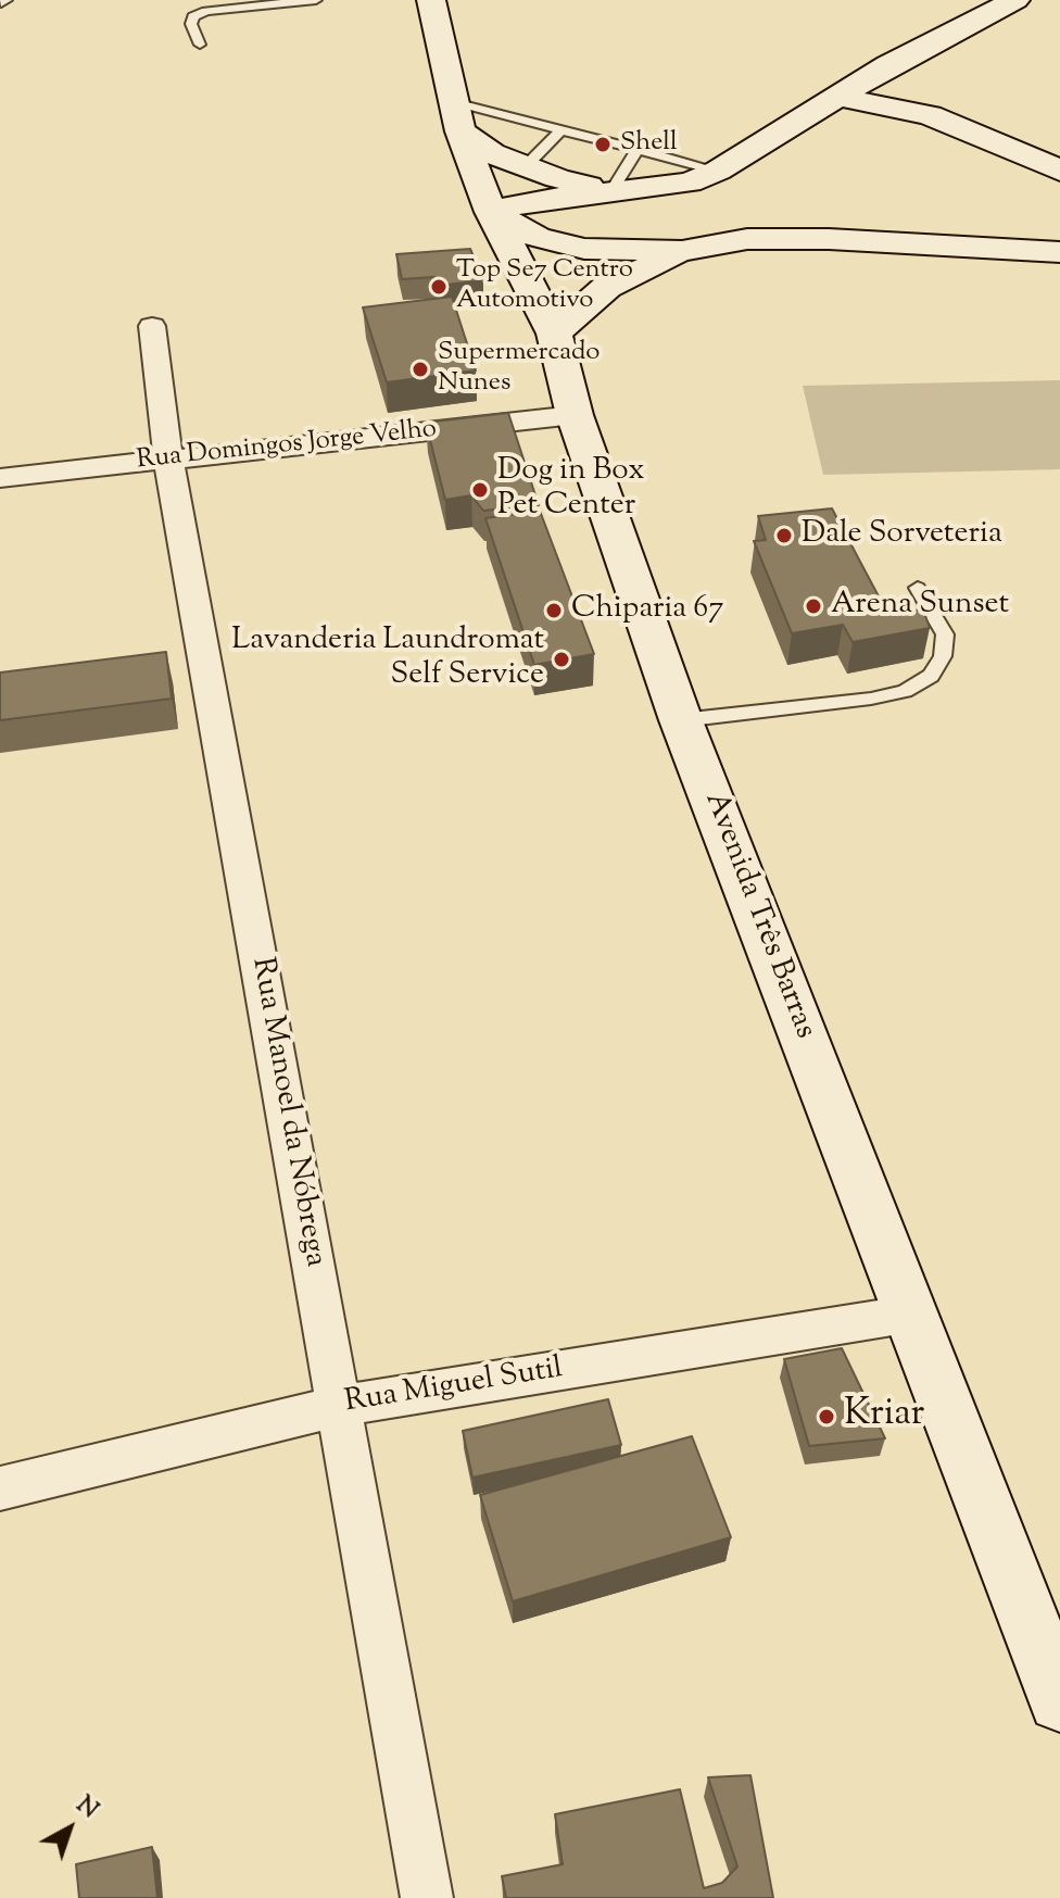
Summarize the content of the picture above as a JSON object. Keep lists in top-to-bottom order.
{
  "streets": {
    "main road": ["Avenida Três Barras"],
    "street": ["Rua Domingos Jorge Velho", "Rua Manoel da Nóbrega", "Rua Miguel Sutil"]
  },
  "crossings": [
    ["Rua Domingos Jorge Velho", "Avenida Três Barras"],
    ["Rua Domingos Jorge Velho", "Rua Manoel da Nóbrega"],
    ["Avenida Três Barras", "Rua Miguel Sutil"],
    ["Rua Manoel da Nóbrega", "Rua Miguel Sutil"]
  ],
  "places": [
    "Shell",
    "Top Se7 Centro Automotivo",
    "Supermercado Nunes",
    "Dog in Box Pet Center",
    "Dale Sorveteria",
    "Arena Sunset",
    "Chiparia 67",
    "Lavanderia Laundromat Self Service",
    "Kriar"
  ],
  "north": "top right"
}
